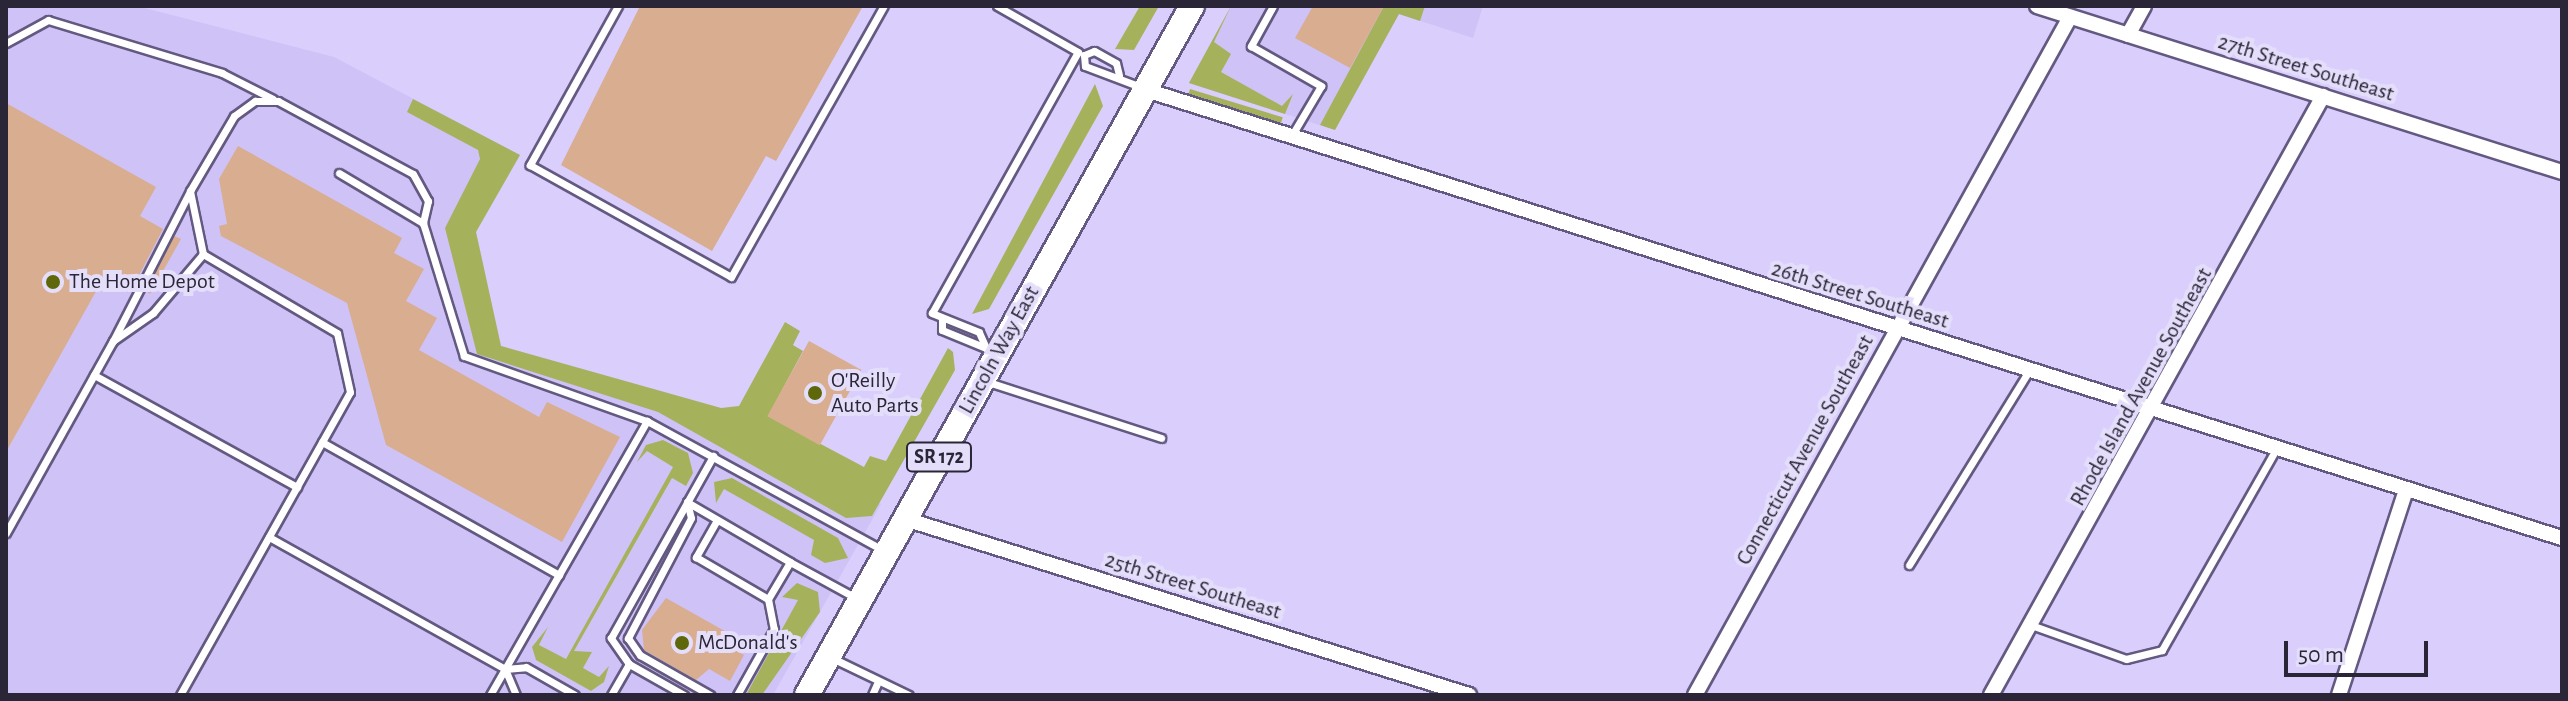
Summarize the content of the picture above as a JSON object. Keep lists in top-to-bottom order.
{
  "streets": {
    "main road": ["Lincoln Way East", "SR 172"],
    "street": [
      "27th Street Southeast",
      "26th Street Southeast",
      "Rhode Island Avenue Southeast",
      "Connecticut Avenue Southeast",
      "25th Street Southeast"
    ]
  },
  "crossings": [
    ["27th Street Southeast", "Rhode Island Avenue Southeast"],
    ["27th Street Southeast", "Connecticut Avenue Southeast"],
    ["26th Street Southeast", "Lincoln Way East"],
    ["26th Street Southeast", "Rhode Island Avenue Southeast"],
    ["26th Street Southeast", "Connecticut Avenue Southeast"],
    ["Lincoln Way East", "25th Street Southeast"]
  ],
  "places": ["The Home Depot", "O'Reilly Auto Parts", "McDonald's"],
  "scale_bar": "50 m"
}
